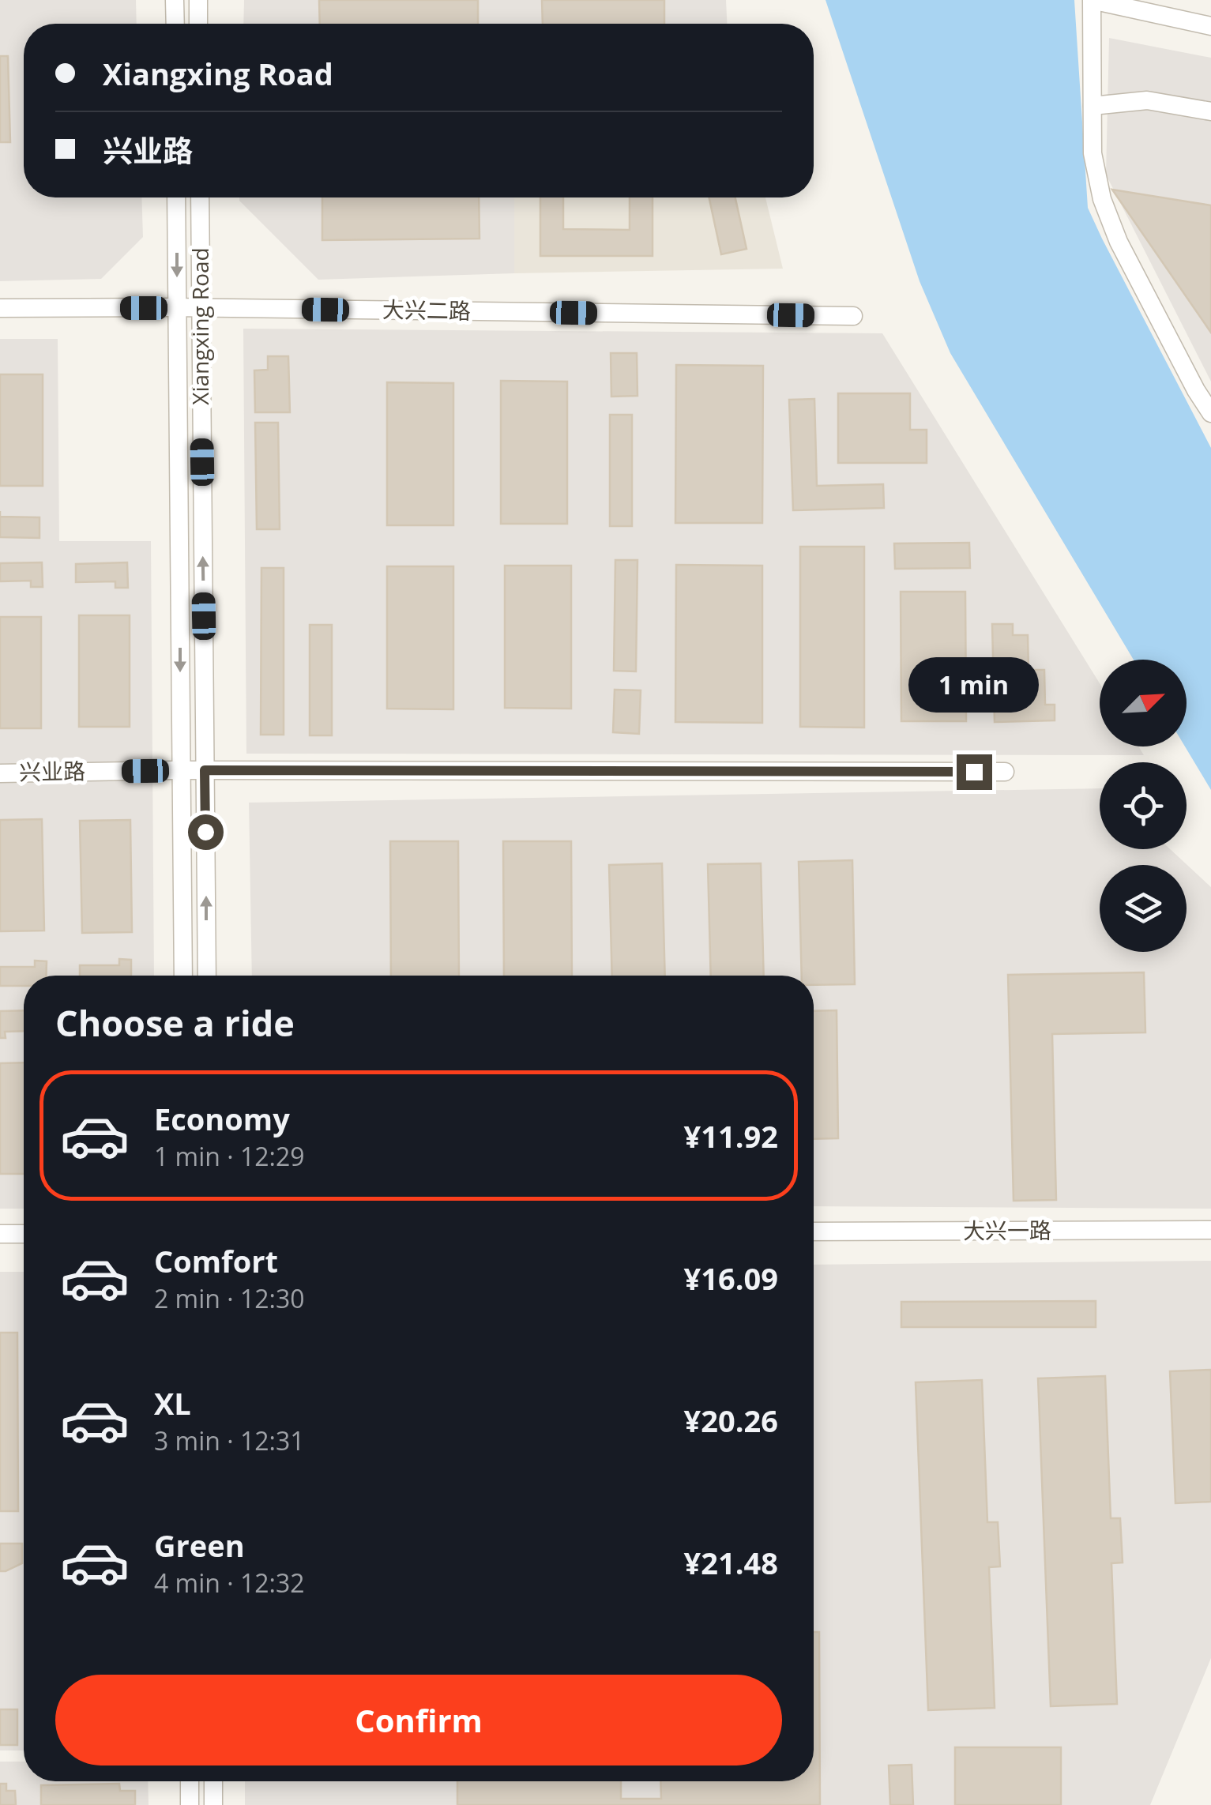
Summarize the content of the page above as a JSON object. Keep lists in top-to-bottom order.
{
  "streets": {
    "street": [
      "大兴二路",
      "Xiangxing Road",
      "兴业路",
      "大兴一路"
    ]
  },
  "crossings": [
    ["大兴二路", "Xiangxing Road"],
    ["Xiangxing Road", "兴业路"]
  ],
  "north": "top right",
  "page": {
    "banner": ["Xiangxing Road", "兴业路"],
    "bubble": "1 min",
    "heading": "Choose a ride",
    "list": [
      {
        "name": "Economy",
        "note": "1 min · 12:29",
        "value": "¥11.92"
      },
      {
        "name": "Comfort",
        "note": "2 min · 12:30",
        "value": "¥16.09"
      },
      {
        "name": "XL",
        "note": "3 min · 12:31",
        "value": "¥20.26"
      },
      {
        "name": "Green",
        "note": "4 min · 12:32",
        "value": "¥21.48"
      }
    ],
    "buttons": "Confirm"
  }
}
